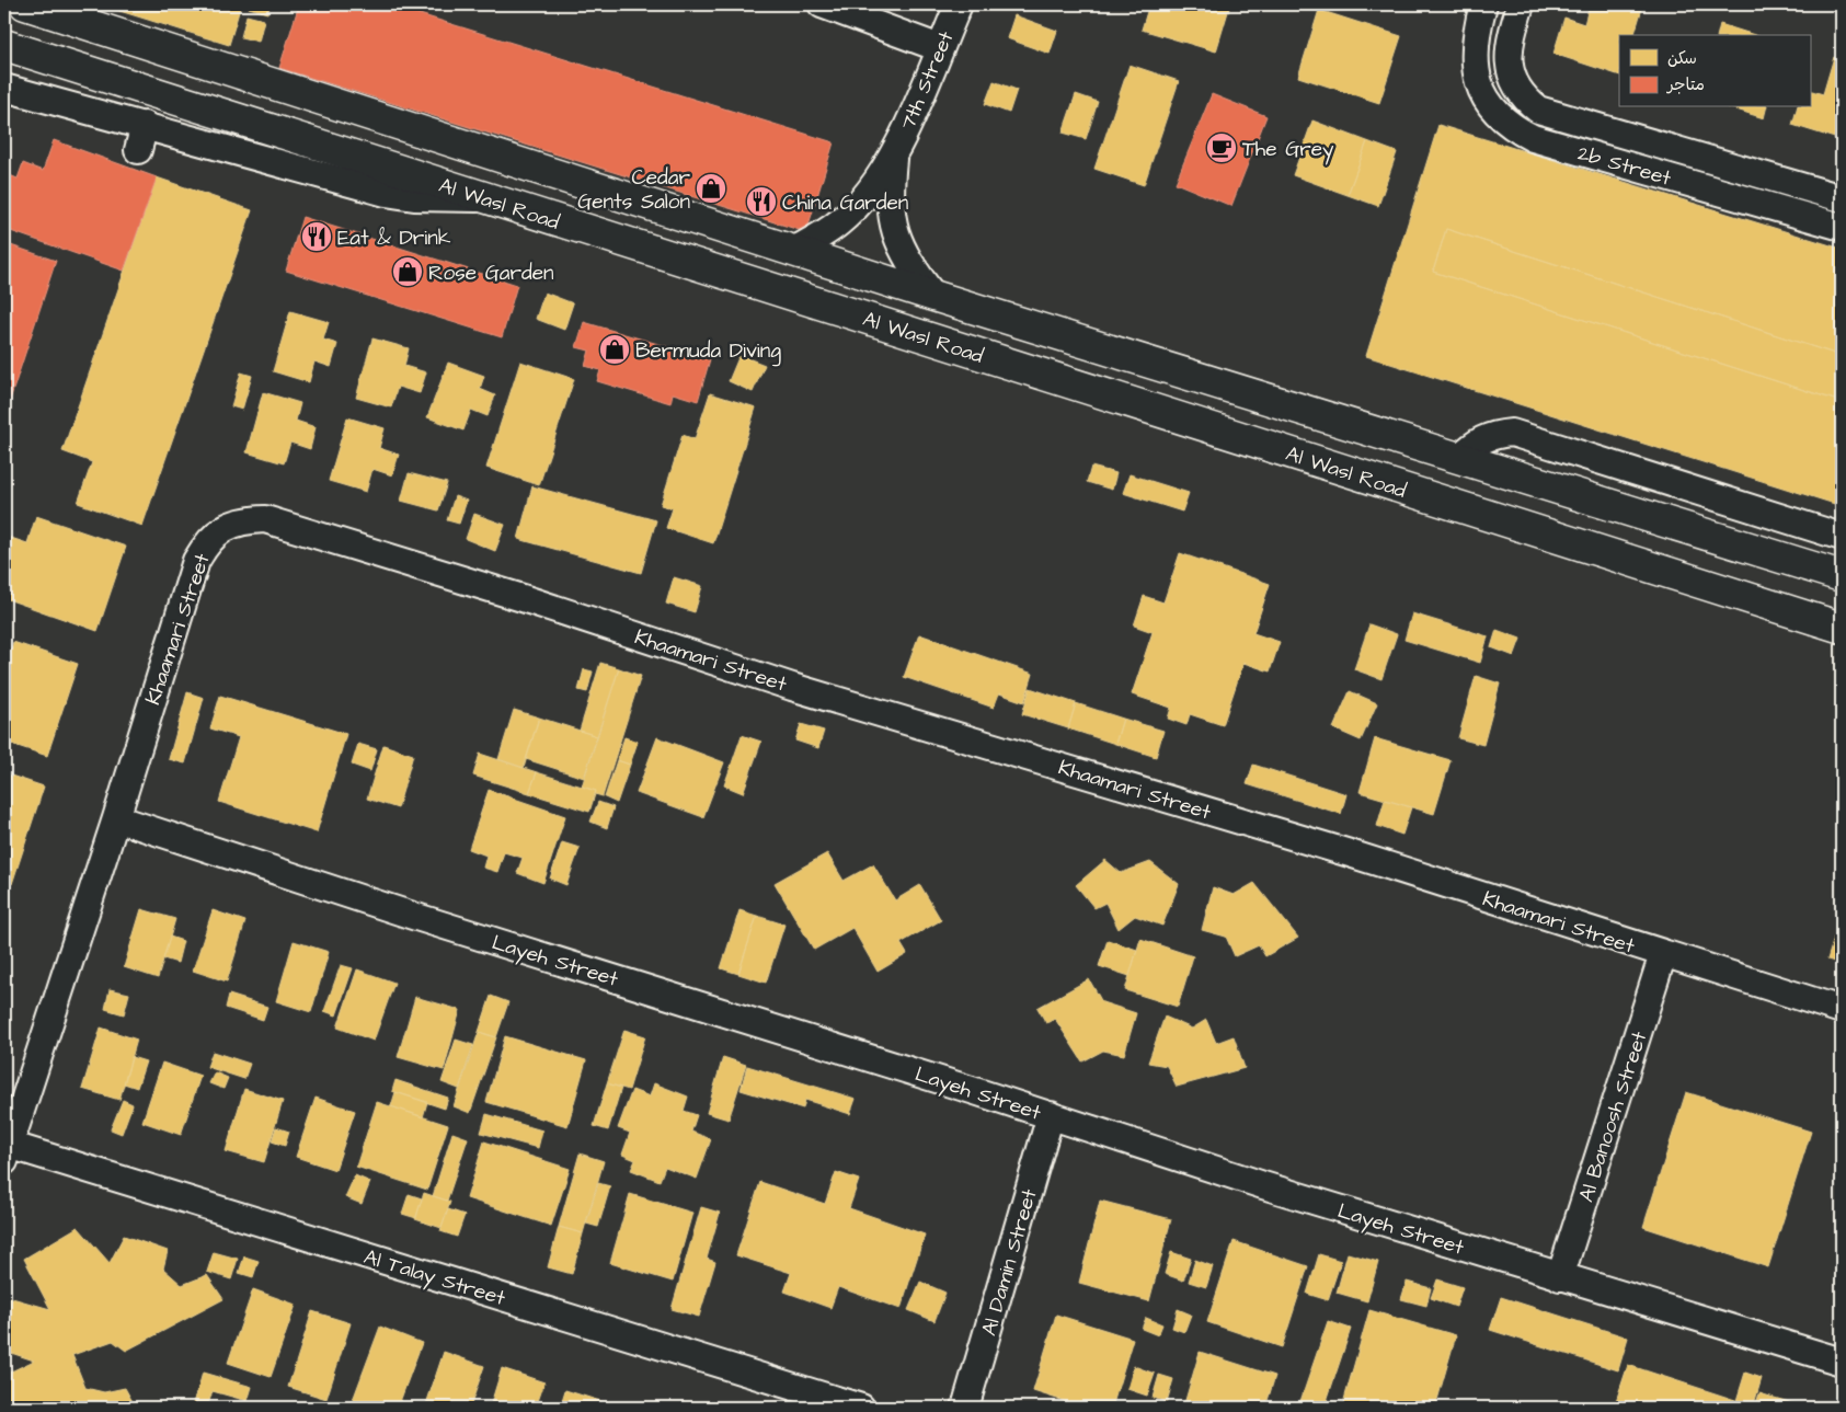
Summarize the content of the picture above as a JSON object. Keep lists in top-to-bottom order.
{
  "streets": {
    "main road": ["Al Wasl Road"],
    "street": [
      "7th Street",
      "2b Street",
      "Khaamari Street",
      "Layeh Street",
      "Al Banoosh Street",
      "Al Damin Street",
      "Al Talay Street"
    ]
  },
  "crossings": [
    ["7th Street", "Al Wasl Road"],
    ["Khaamari Street", "Layeh Street"],
    ["Khaamari Street", "Al Banoosh Street"],
    ["Khaamari Street", "Al Talay Street"],
    ["Layeh Street", "Al Banoosh Street"],
    ["Layeh Street", "Al Damin Street"]
  ],
  "places": {
    "cafe": ["The Grey"],
    "shop": ["Cedar Gents Salon", "Rose Garden", "Bermuda Diving"],
    "restaurant": ["China Garden", "Eat & Drink"]
  },
  "legend": ["سكن", "متاجر"]
}
